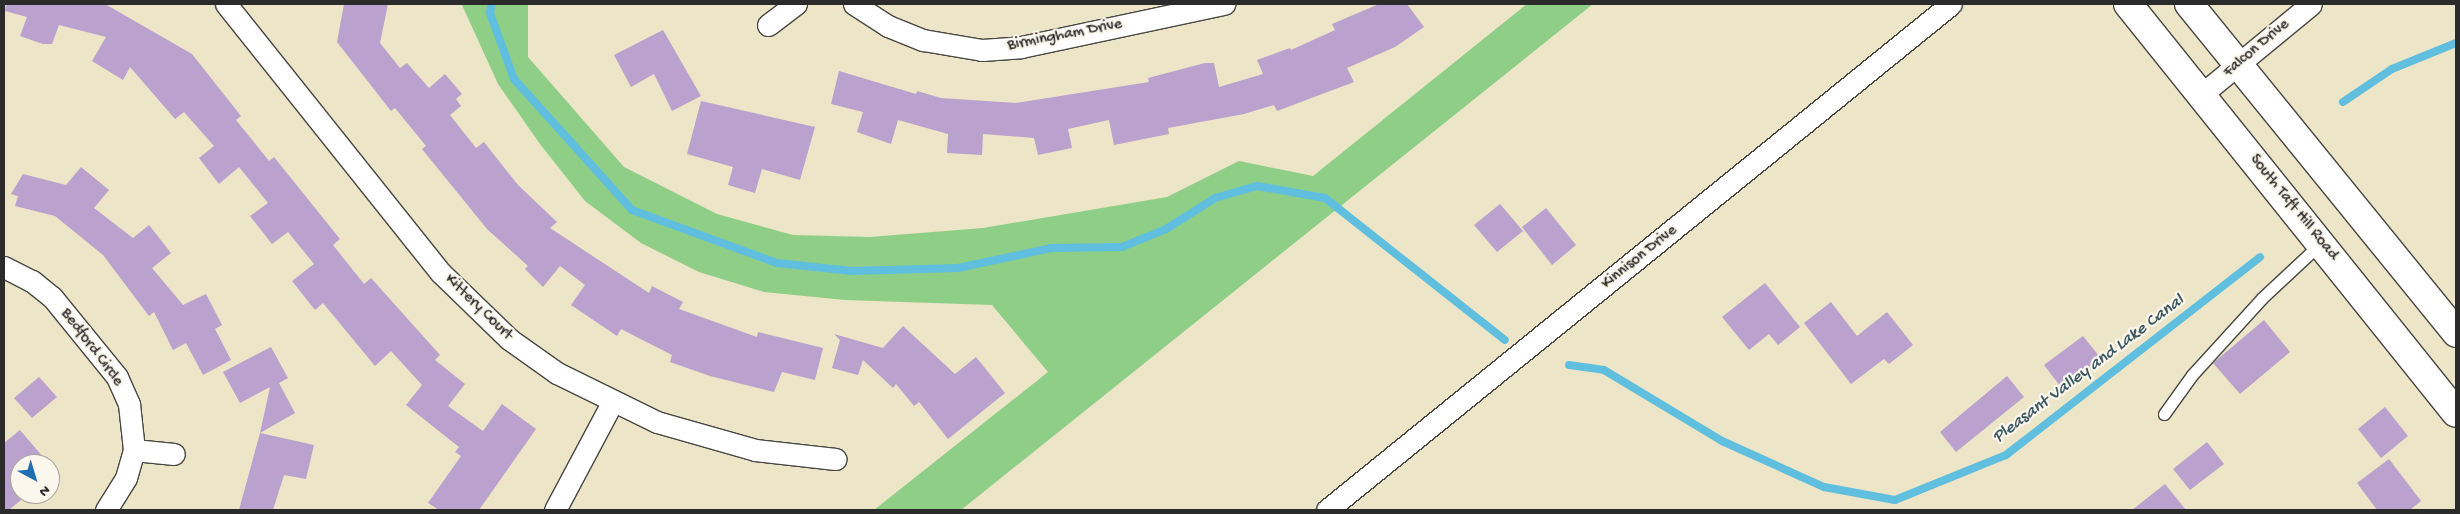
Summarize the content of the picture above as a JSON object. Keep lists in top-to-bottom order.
{
  "streets": {
    "main road": ["South Taft Hill Road"],
    "street": [
      "Birmingham Drive",
      "Falcon Drive",
      "Kinnison Drive",
      "Kittery Court",
      "Bedford Circle"
    ]
  },
  "crossings": [
    ["Falcon Drive", "South Taft Hill Road"]
  ],
  "water": ["Pleasant Valley and Lake Canal"],
  "north": "bottom right"
}
